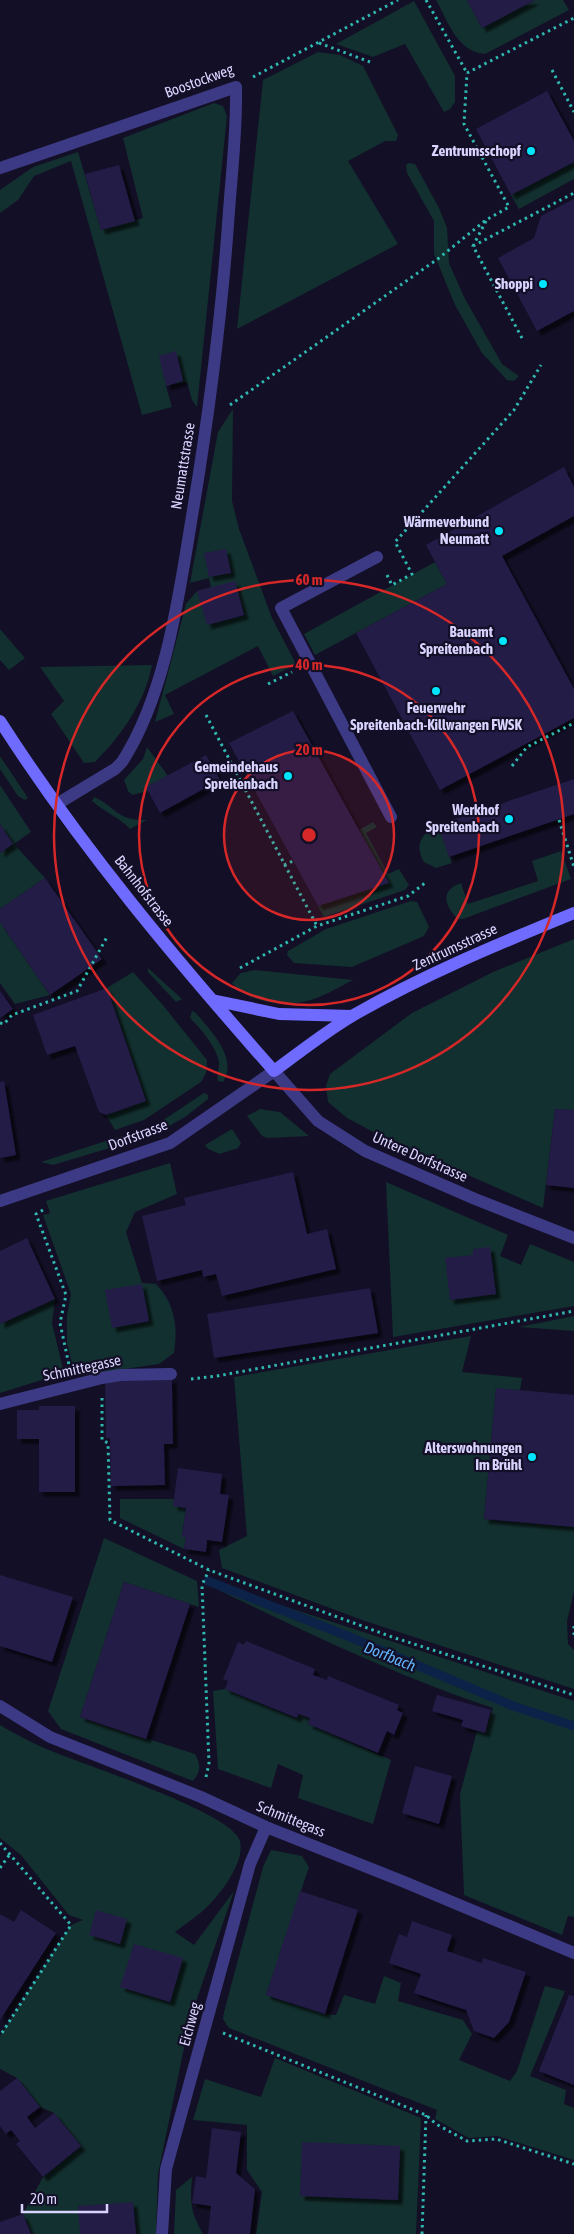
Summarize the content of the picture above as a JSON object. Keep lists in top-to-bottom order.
{
  "streets": {
    "street": [
      "Boostockweg",
      "Neumattstrasse",
      "Bahnhofstrasse",
      "Zentrumsstrasse",
      "Dorfstrasse",
      "Untere Dorfstrasse",
      "Schmittegasse",
      "Schmittegass",
      "Eichweg"
    ]
  },
  "crossings": [
    ["Boostockweg", "Neumattstrasse"],
    ["Neumattstrasse", "Bahnhofstrasse"],
    ["Bahnhofstrasse", "Zentrumsstrasse"],
    ["Bahnhofstrasse", "Dorfstrasse"],
    ["Bahnhofstrasse", "Untere Dorfstrasse"],
    ["Zentrumsstrasse", "Dorfstrasse"],
    ["Zentrumsstrasse", "Untere Dorfstrasse"],
    ["Dorfstrasse", "Untere Dorfstrasse"],
    ["Schmittegass", "Eichweg"]
  ],
  "water": ["Dorfbach"],
  "places": [
    "Zentrumsschopf",
    "Shoppi",
    "Wärmeverbund Neumatt",
    "Bauamt Spreitenbach",
    "Feuerwehr Spreitenbach-Killwangen FWSK",
    "Gemeindehaus Spreitenbach",
    "Werkhof Spreitenbach",
    "Alterswohnungen Im Brühl"
  ],
  "scale_bar": "20 m",
  "rings": ["60 m", "40 m", "20 m"]
}
